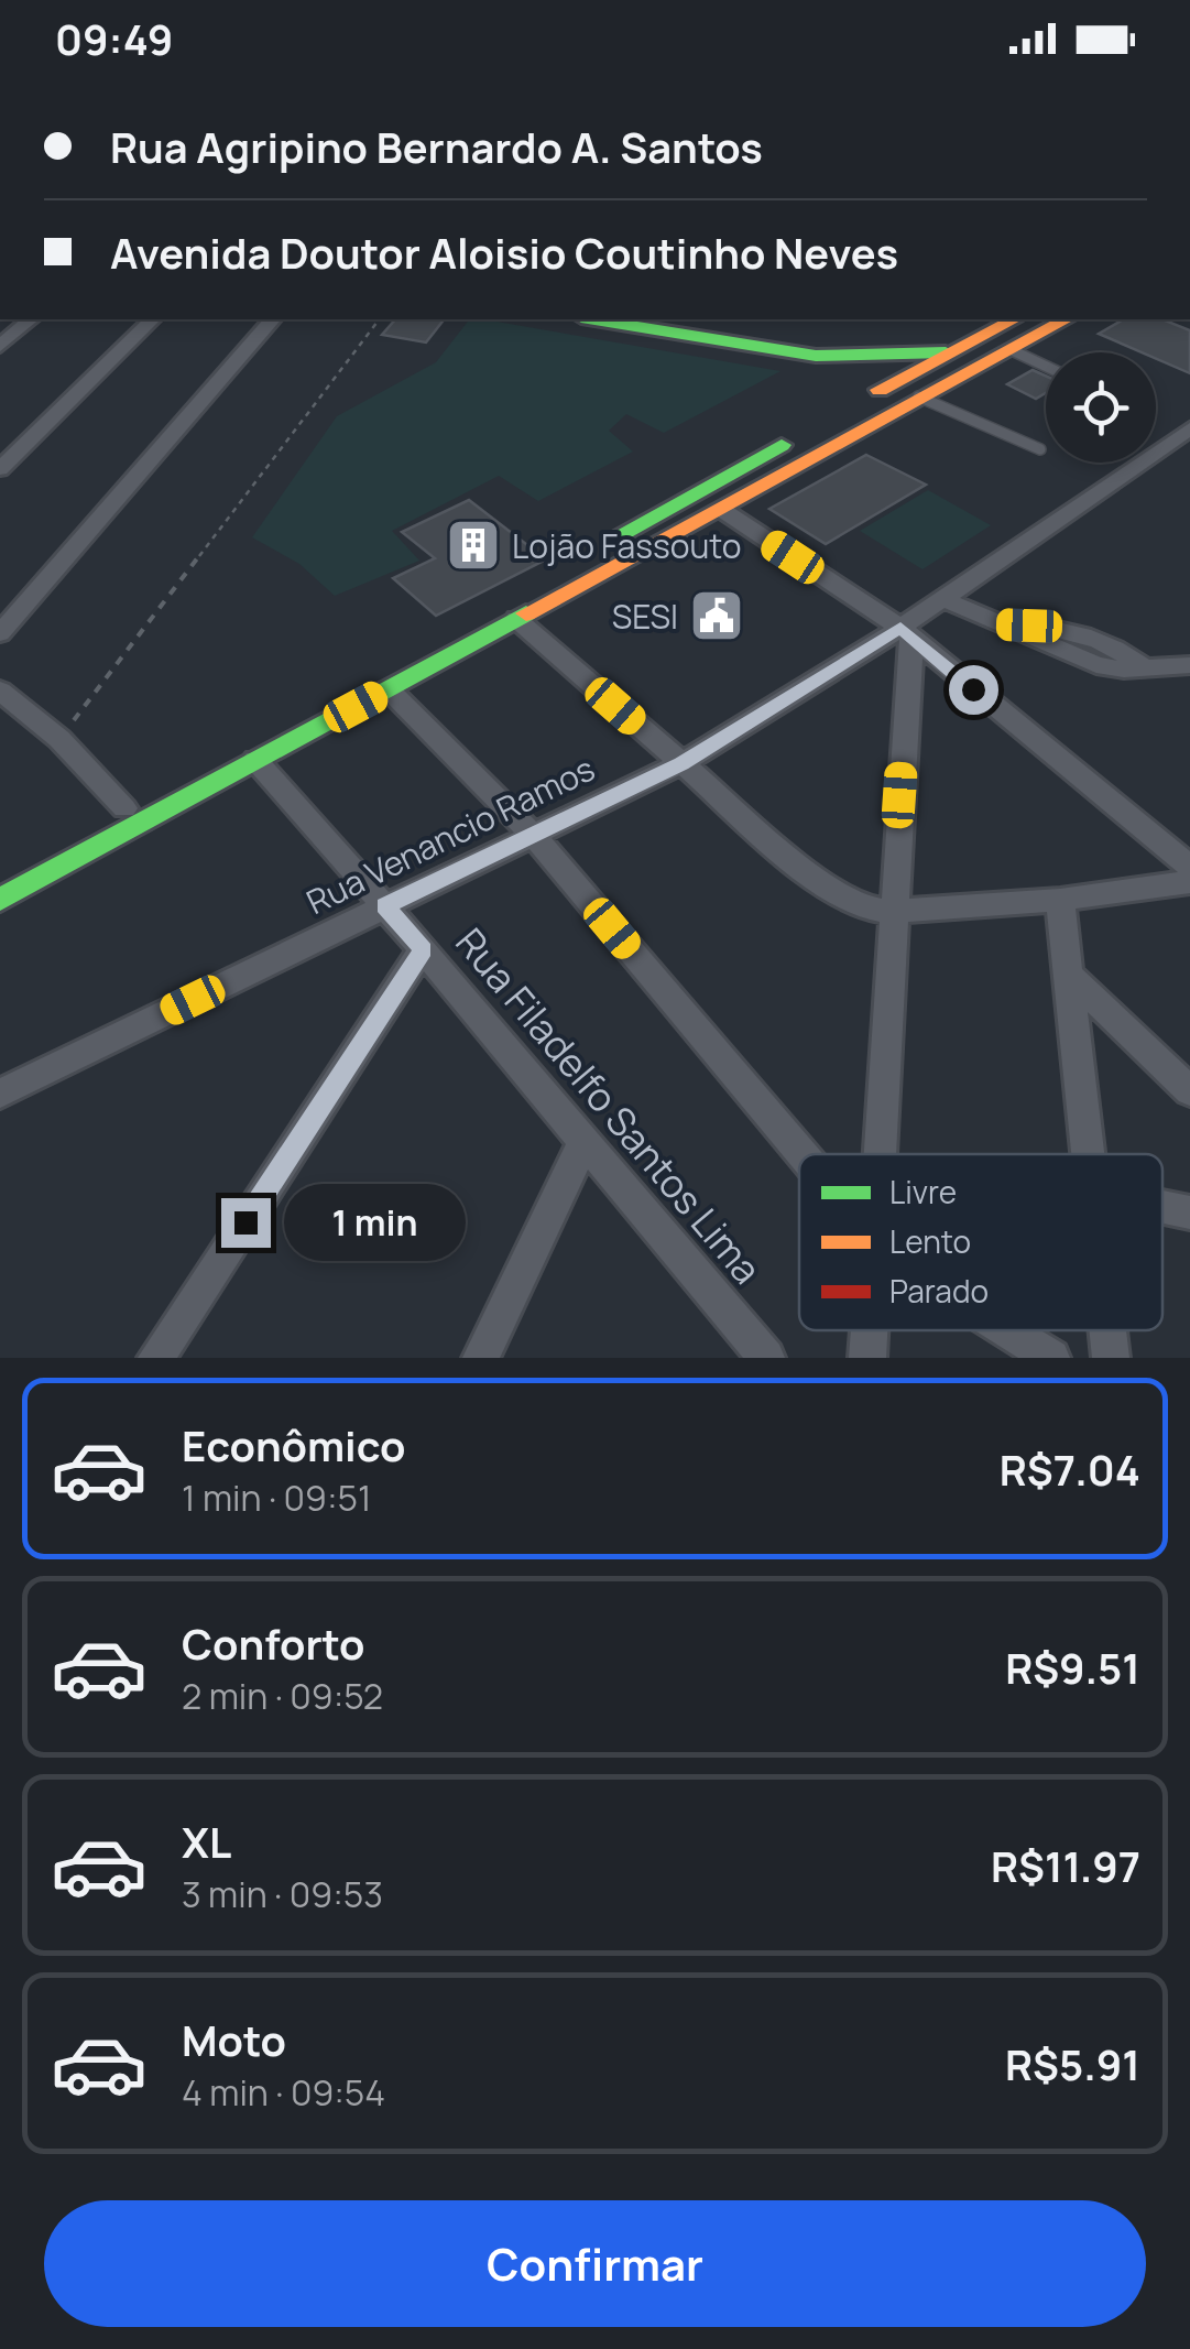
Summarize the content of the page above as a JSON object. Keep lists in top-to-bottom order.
{
  "streets": {
    "street": ["Rua Venancio Ramos", "Rua Filadelfo Santos Lima"]
  },
  "crossings": [
    ["Rua Venancio Ramos", "Rua Filadelfo Santos Lima"]
  ],
  "places": {
    "building": ["Lojão Fassouto"],
    "public building": ["SESI"]
  },
  "legend": ["Livre", "Lento", "Parado"],
  "page": {
    "status": "09:49",
    "banner": ["Rua Agripino Bernardo A. Santos", "Avenida Doutor Aloisio Coutinho Neves"],
    "bubble": "1 min",
    "list": [
      {
        "name": "Econômico",
        "note": "1 min · 09:51",
        "value": "R$7.04"
      },
      {
        "name": "Conforto",
        "note": "2 min · 09:52",
        "value": "R$9.51"
      },
      {
        "name": "XL",
        "note": "3 min · 09:53",
        "value": "R$11.97"
      },
      {
        "name": "Moto",
        "note": "4 min · 09:54",
        "value": "R$5.91"
      }
    ],
    "buttons": "Confirmar"
  }
}
